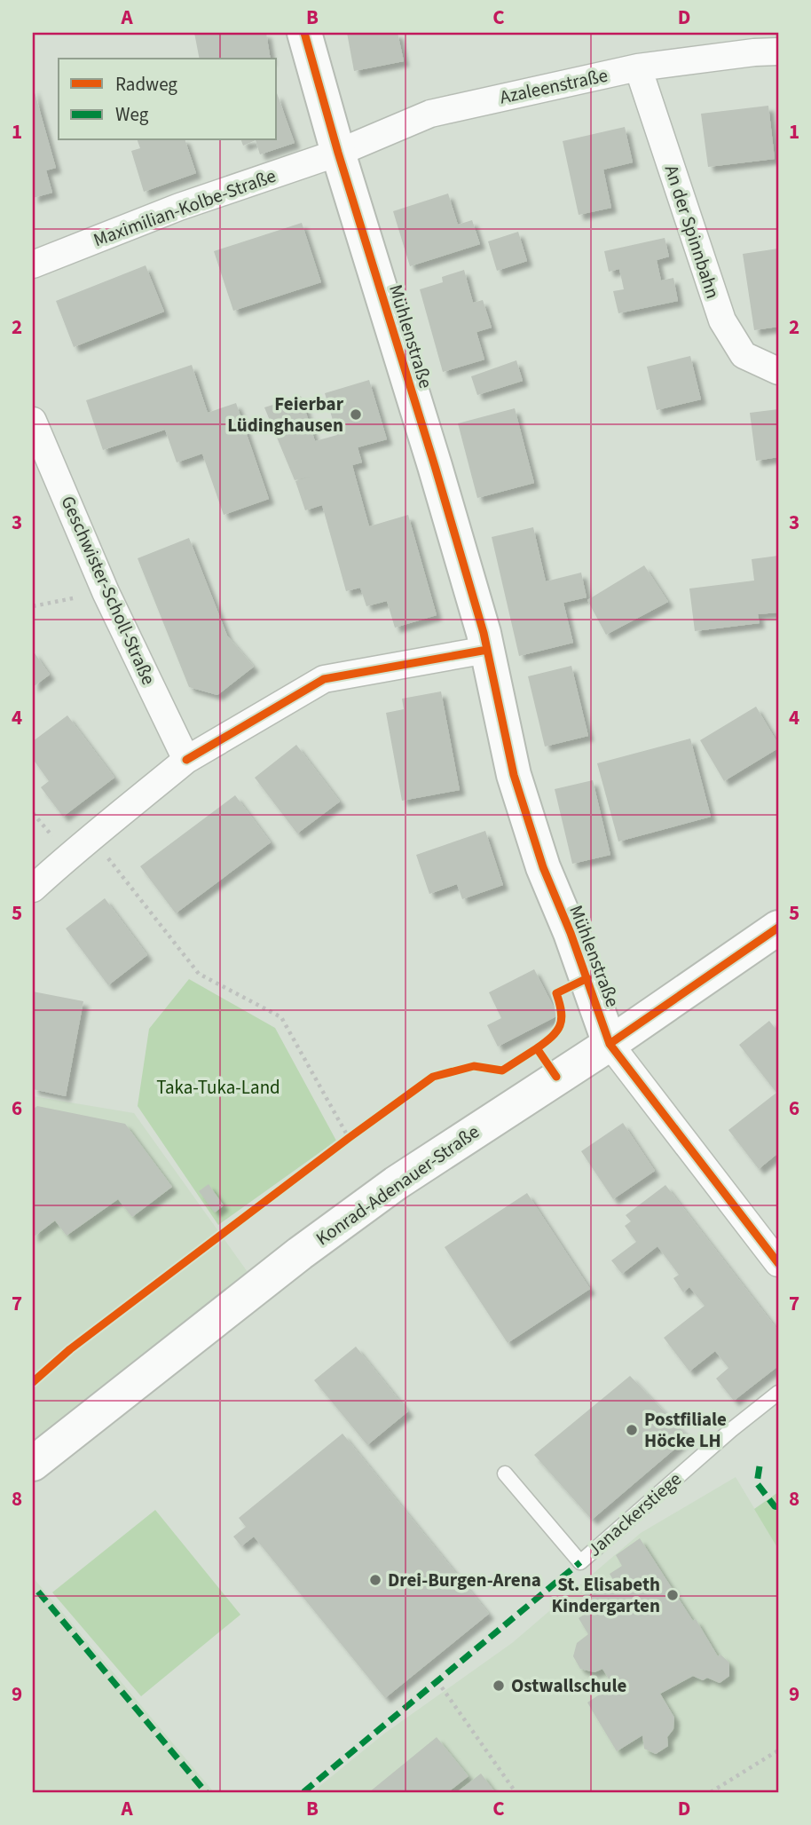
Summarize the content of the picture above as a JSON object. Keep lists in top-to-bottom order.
{
  "streets": {
    "street": [
      "Azaleenstraße",
      "Maximilian-Kolbe-Straße",
      "An der Spinnbahn",
      "Mühlenstraße",
      "Geschwister-Scholl-Straße",
      "Konrad-Adenauer-Straße"
    ],
    "lane": ["Janackerstiege"]
  },
  "crossings": [
    ["Azaleenstraße", "Maximilian-Kolbe-Straße"],
    ["Azaleenstraße", "An der Spinnbahn"],
    ["Azaleenstraße", "Mühlenstraße"],
    ["Maximilian-Kolbe-Straße", "Mühlenstraße"],
    ["Mühlenstraße", "Konrad-Adenauer-Straße"]
  ],
  "parks": ["Taka-Tuka-Land"],
  "places": [
    "Feierbar Lüdinghausen",
    "Postfiliale Höcke LH",
    "Drei-Burgen-Arena",
    "St. Elisabeth Kindergarten",
    "Ostwallschule"
  ],
  "legend": ["Radweg", "Weg"],
  "grid": {
    "columns": [
      "A",
      "B",
      "C",
      "D"
    ],
    "rows": [
      "1",
      "2",
      "3",
      "4",
      "5",
      "6",
      "7",
      "8",
      "9"
    ]
  }
}
